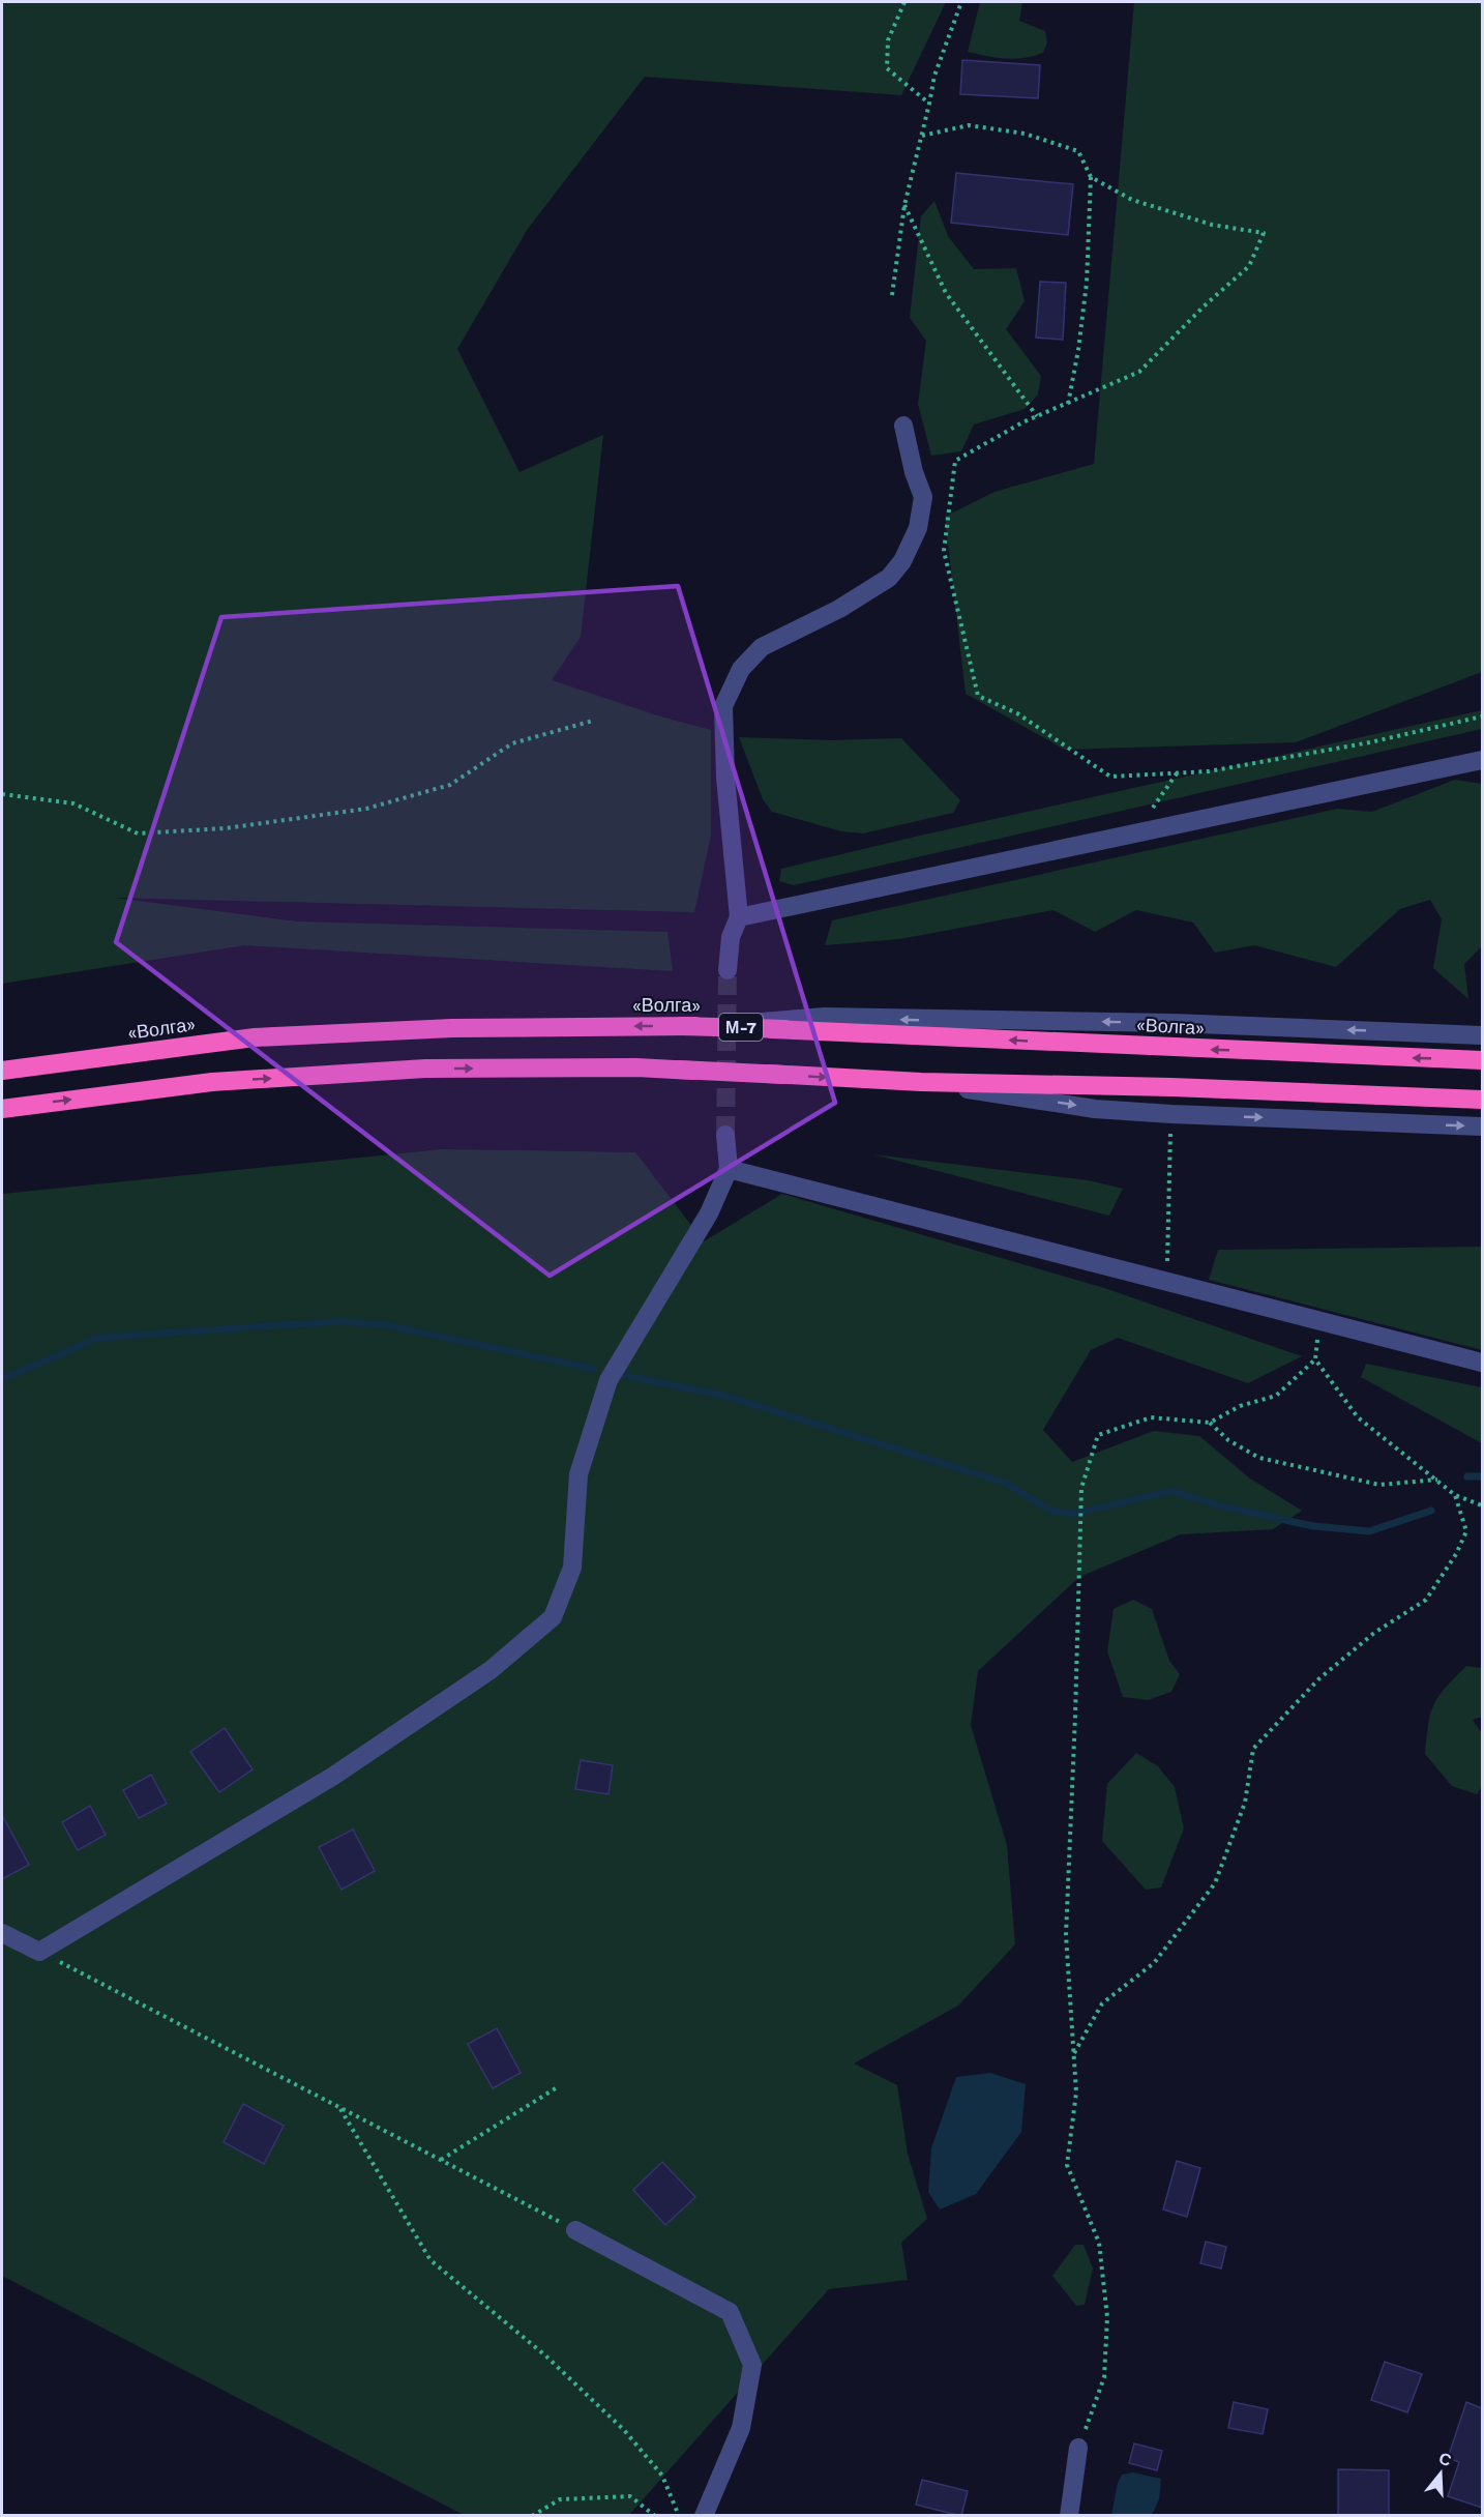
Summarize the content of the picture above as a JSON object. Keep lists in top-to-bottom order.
{
  "streets": {
    "highway": ["«Волга»", "М-7"]
  },
  "north": "top"
}
